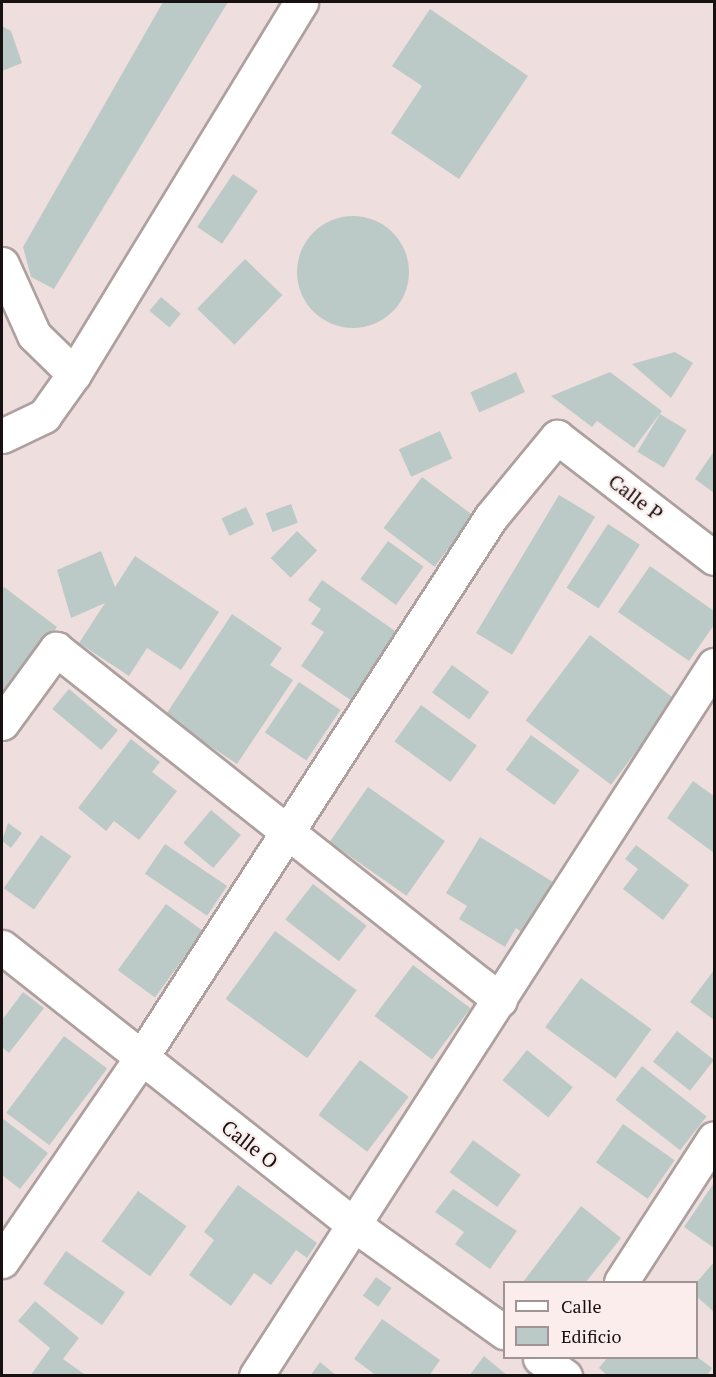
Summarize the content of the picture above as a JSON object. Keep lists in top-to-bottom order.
{
  "streets": {
    "street": ["Calle P", "Calle O"]
  },
  "legend": ["Calle", "Edificio"]
}
